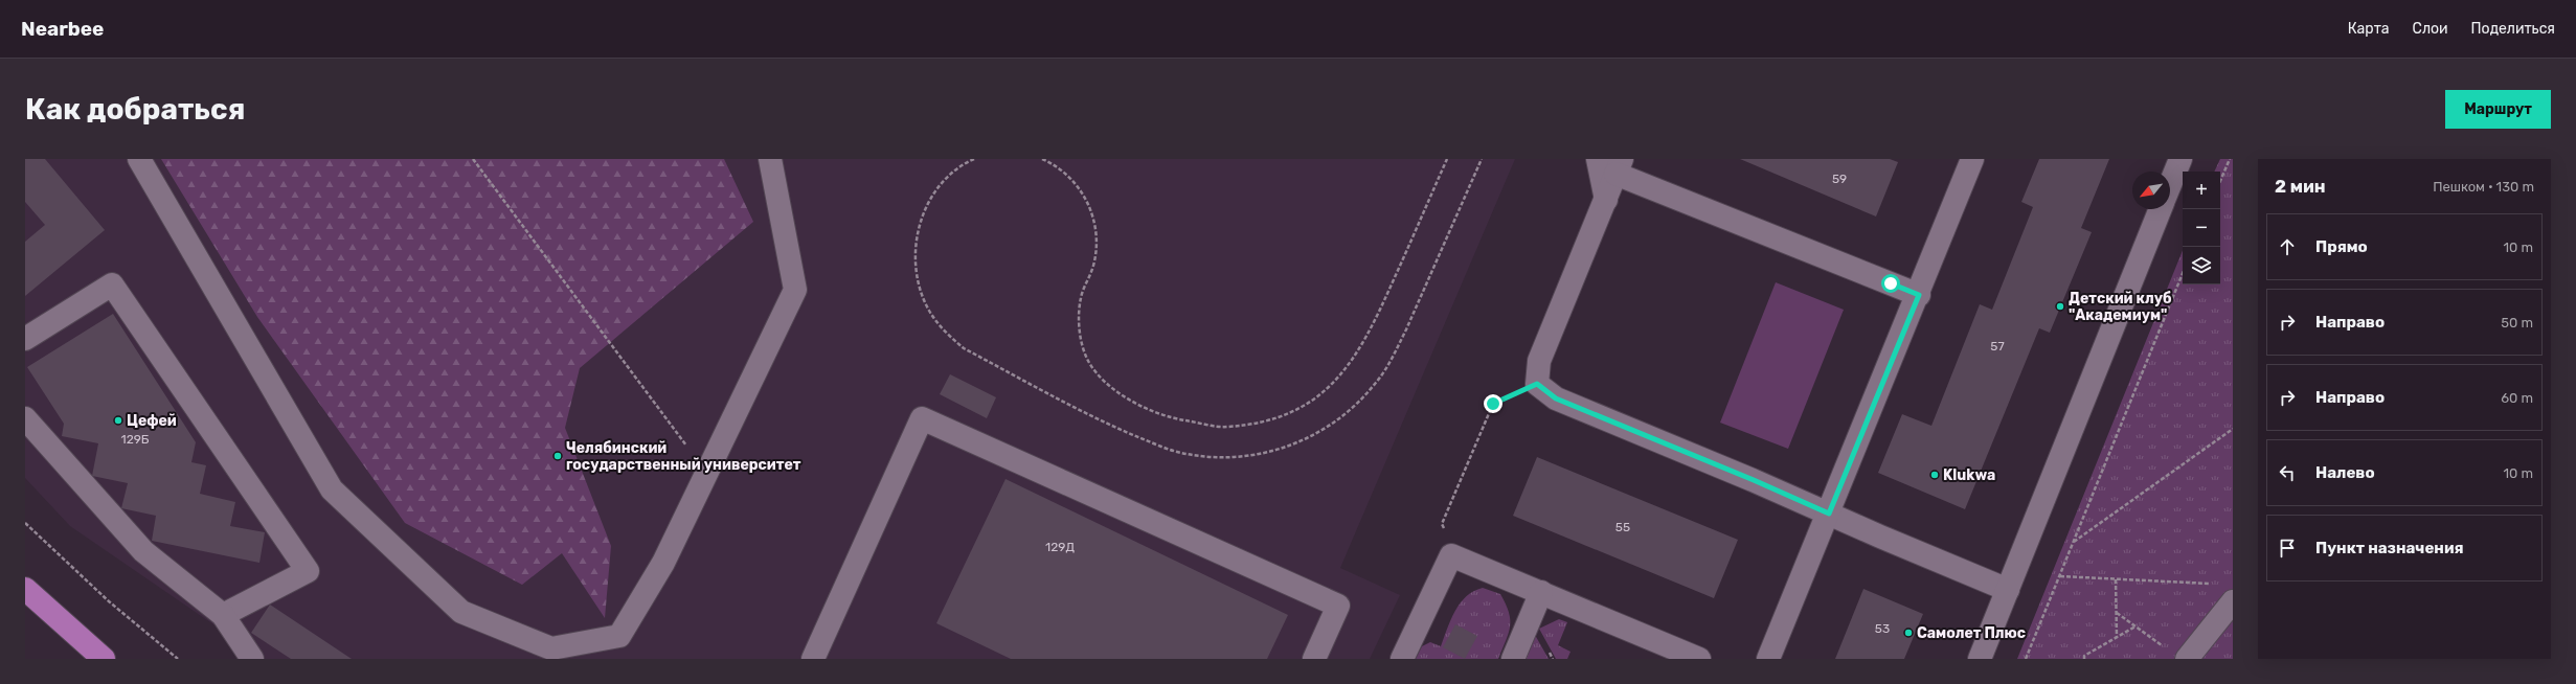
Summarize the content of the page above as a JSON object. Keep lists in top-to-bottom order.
{
  "places": [
    "Детский клуб \"Академиум\"",
    "Цефей",
    "Челябинский государственный университет",
    "Klukwa",
    "Самолет Плюс"
  ],
  "house_numbers": [
    "59",
    "57",
    "129Б",
    "55",
    "129Д",
    "53"
  ],
  "north": "bottom left",
  "page": {
    "header": "Nearbee",
    "nav": ["Карта", "Слои", "Поделиться"],
    "buttons": "Маршрут",
    "title": "Как добраться",
    "heading": ["2 мин", "Пешком · 130 m"],
    "map_buttons": ["+", "−"],
    "list": [
      ["Прямо", "10 m"],
      ["Направо", "50 m"],
      ["Направо", "60 m"],
      ["Налево", "10 m"],
      "Пункт назначения"
    ]
  }
}
